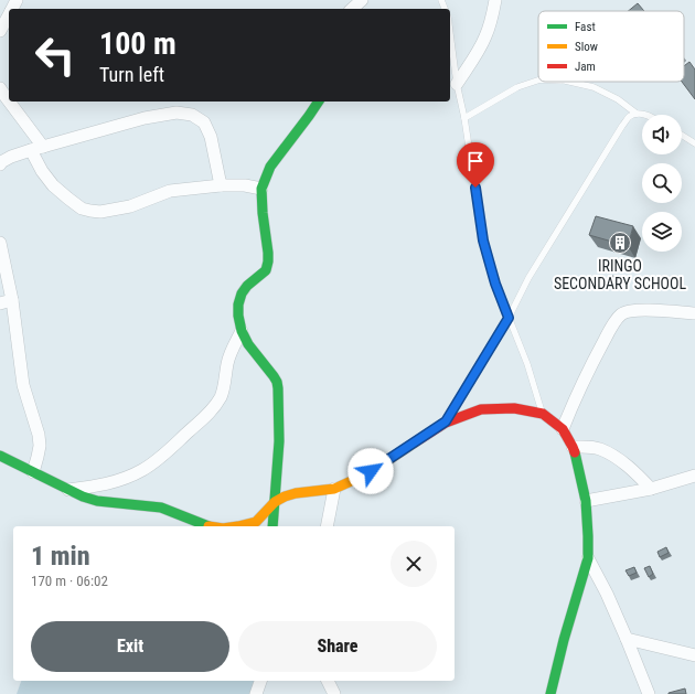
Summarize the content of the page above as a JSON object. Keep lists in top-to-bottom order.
{
  "places": {
    "building": ["IRINGO SECONDARY SCHOOL"]
  },
  "legend": ["Fast", "Slow", "Jam"],
  "page": {
    "turn": ["100 m", "Turn left"],
    "heading": ["1 min", "170 m · 06:02"],
    "buttons": ["Exit", "Share"]
  }
}
